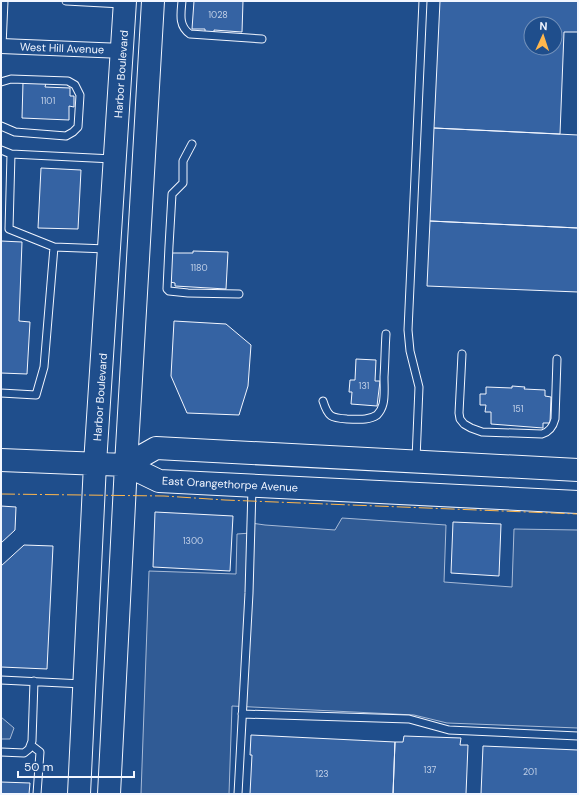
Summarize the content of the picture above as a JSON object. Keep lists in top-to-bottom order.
{
  "streets": {
    "main road": ["Harbor Boulevard", "East Orangethorpe Avenue"],
    "street": ["West Hill Avenue"]
  },
  "crossings": [
    ["West Hill Avenue", "Harbor Boulevard"]
  ],
  "house_numbers": [
    "1028",
    "1101",
    "1180",
    "131",
    "151",
    "1300",
    "137",
    "201",
    "123"
  ],
  "scale_bar": "50 m",
  "north": "top"
}
